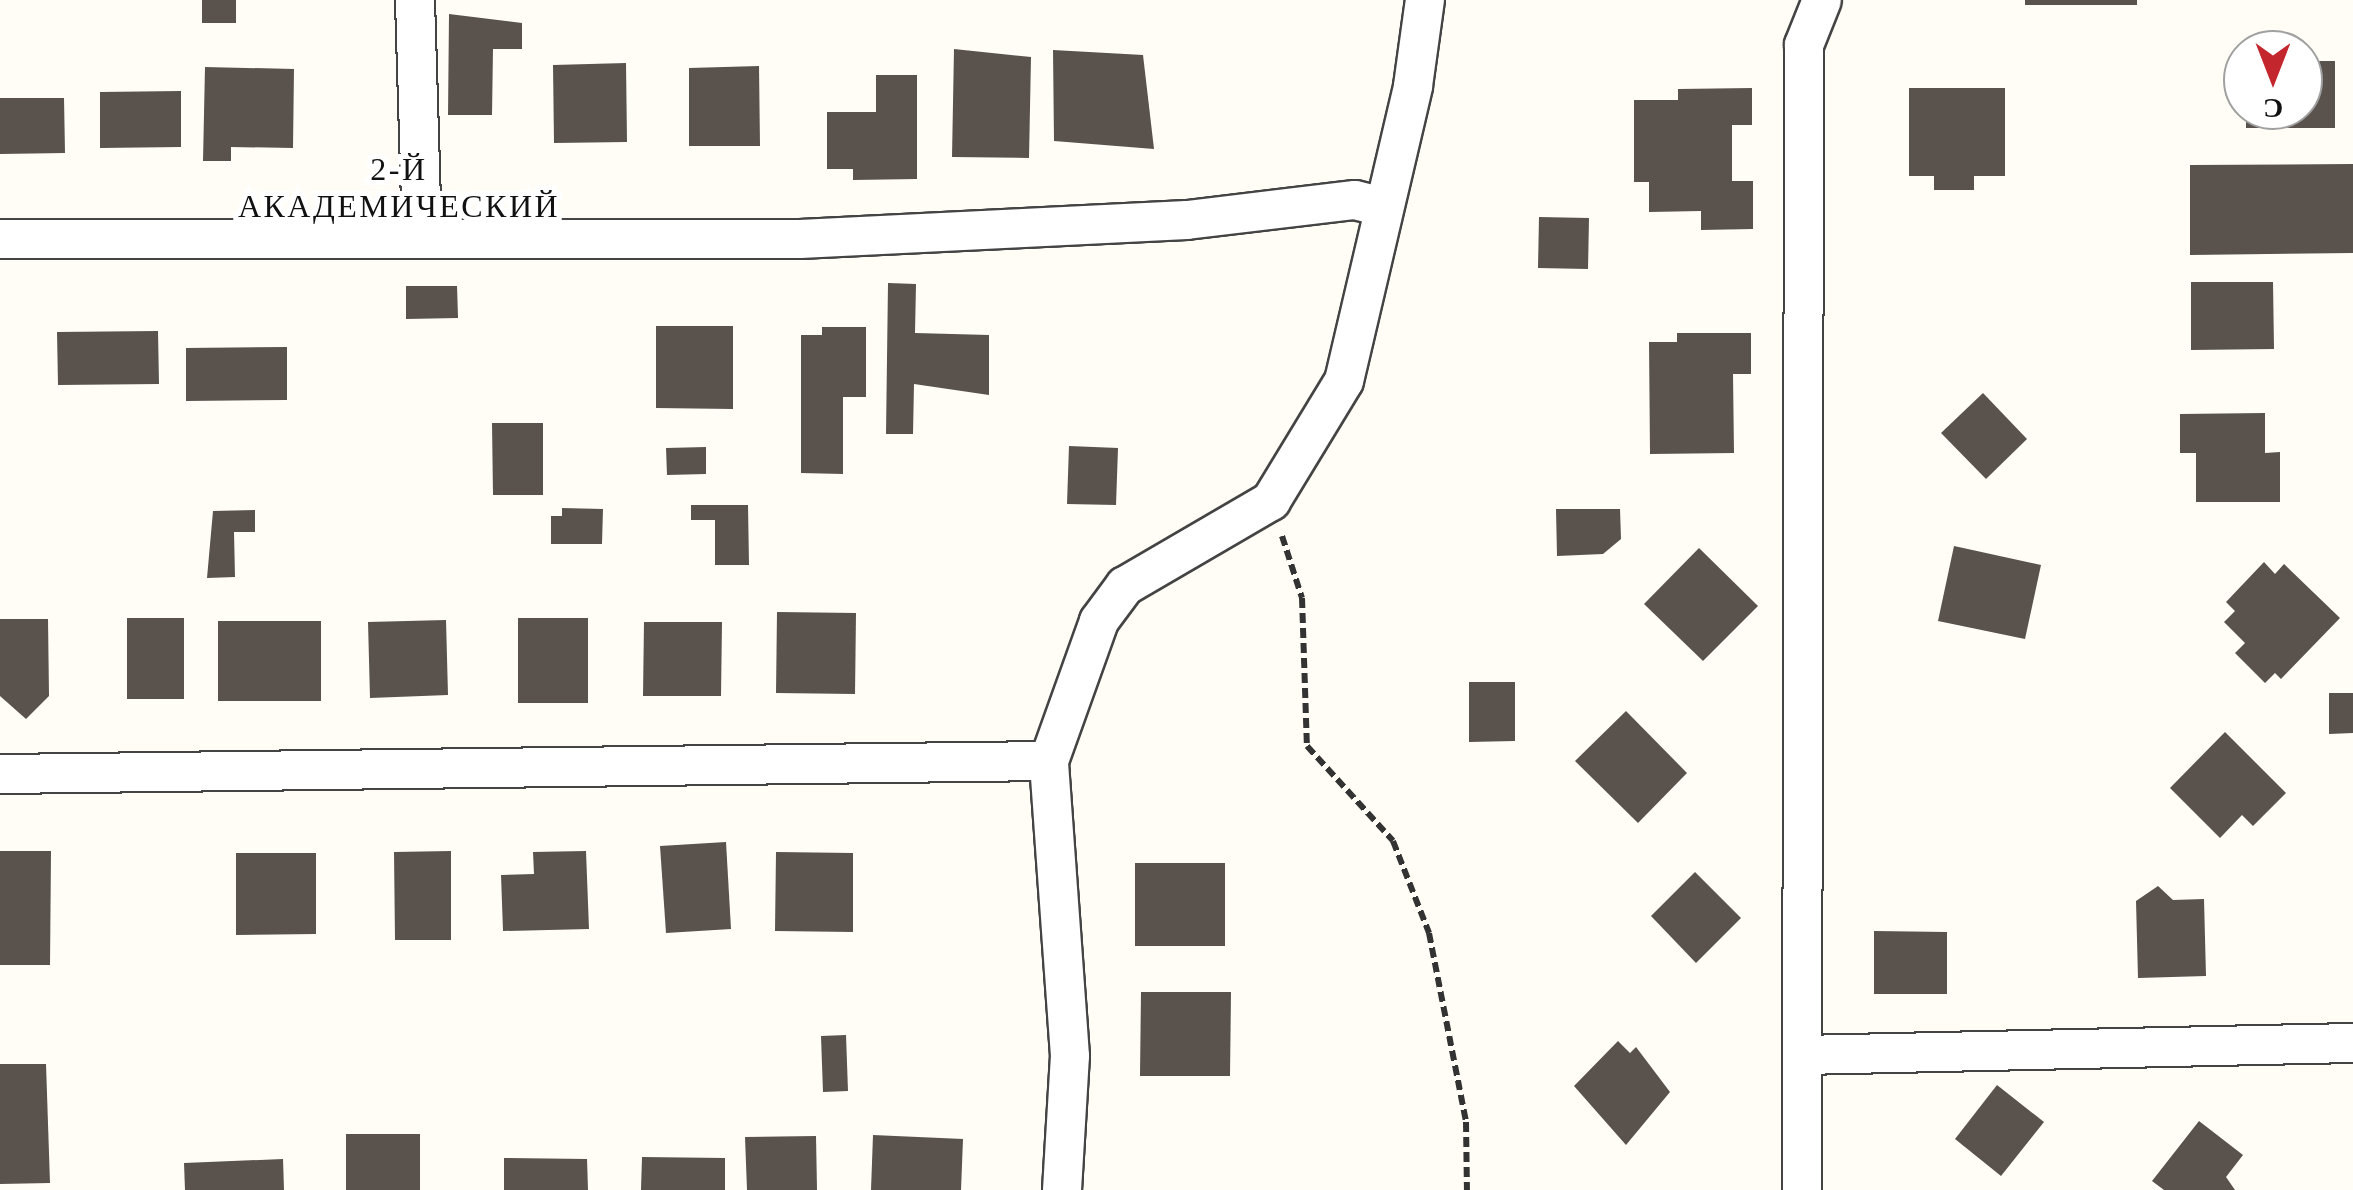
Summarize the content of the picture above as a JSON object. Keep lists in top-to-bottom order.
{
  "districts": ["2-Й АКАДЕМИЧЕСКИЙ"],
  "north": "bottom"
}
